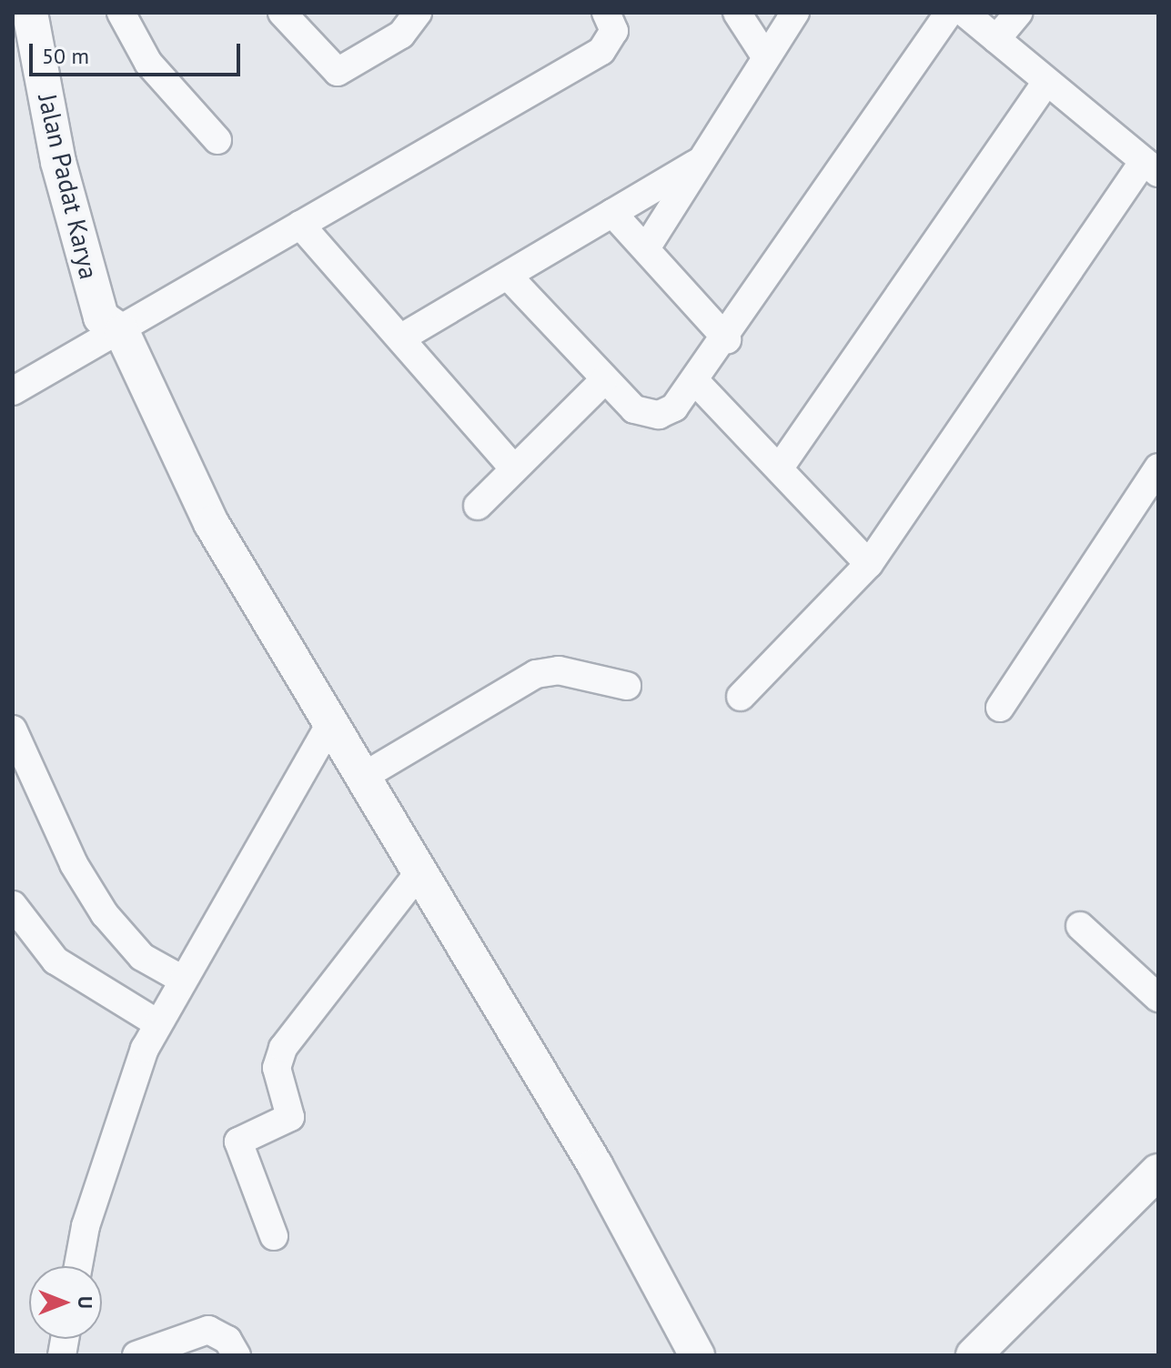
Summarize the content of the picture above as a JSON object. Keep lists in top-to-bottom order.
{
  "streets": {
    "street": ["Jalan Padat Karya"]
  },
  "scale_bar": "50 m",
  "north": "right"
}
